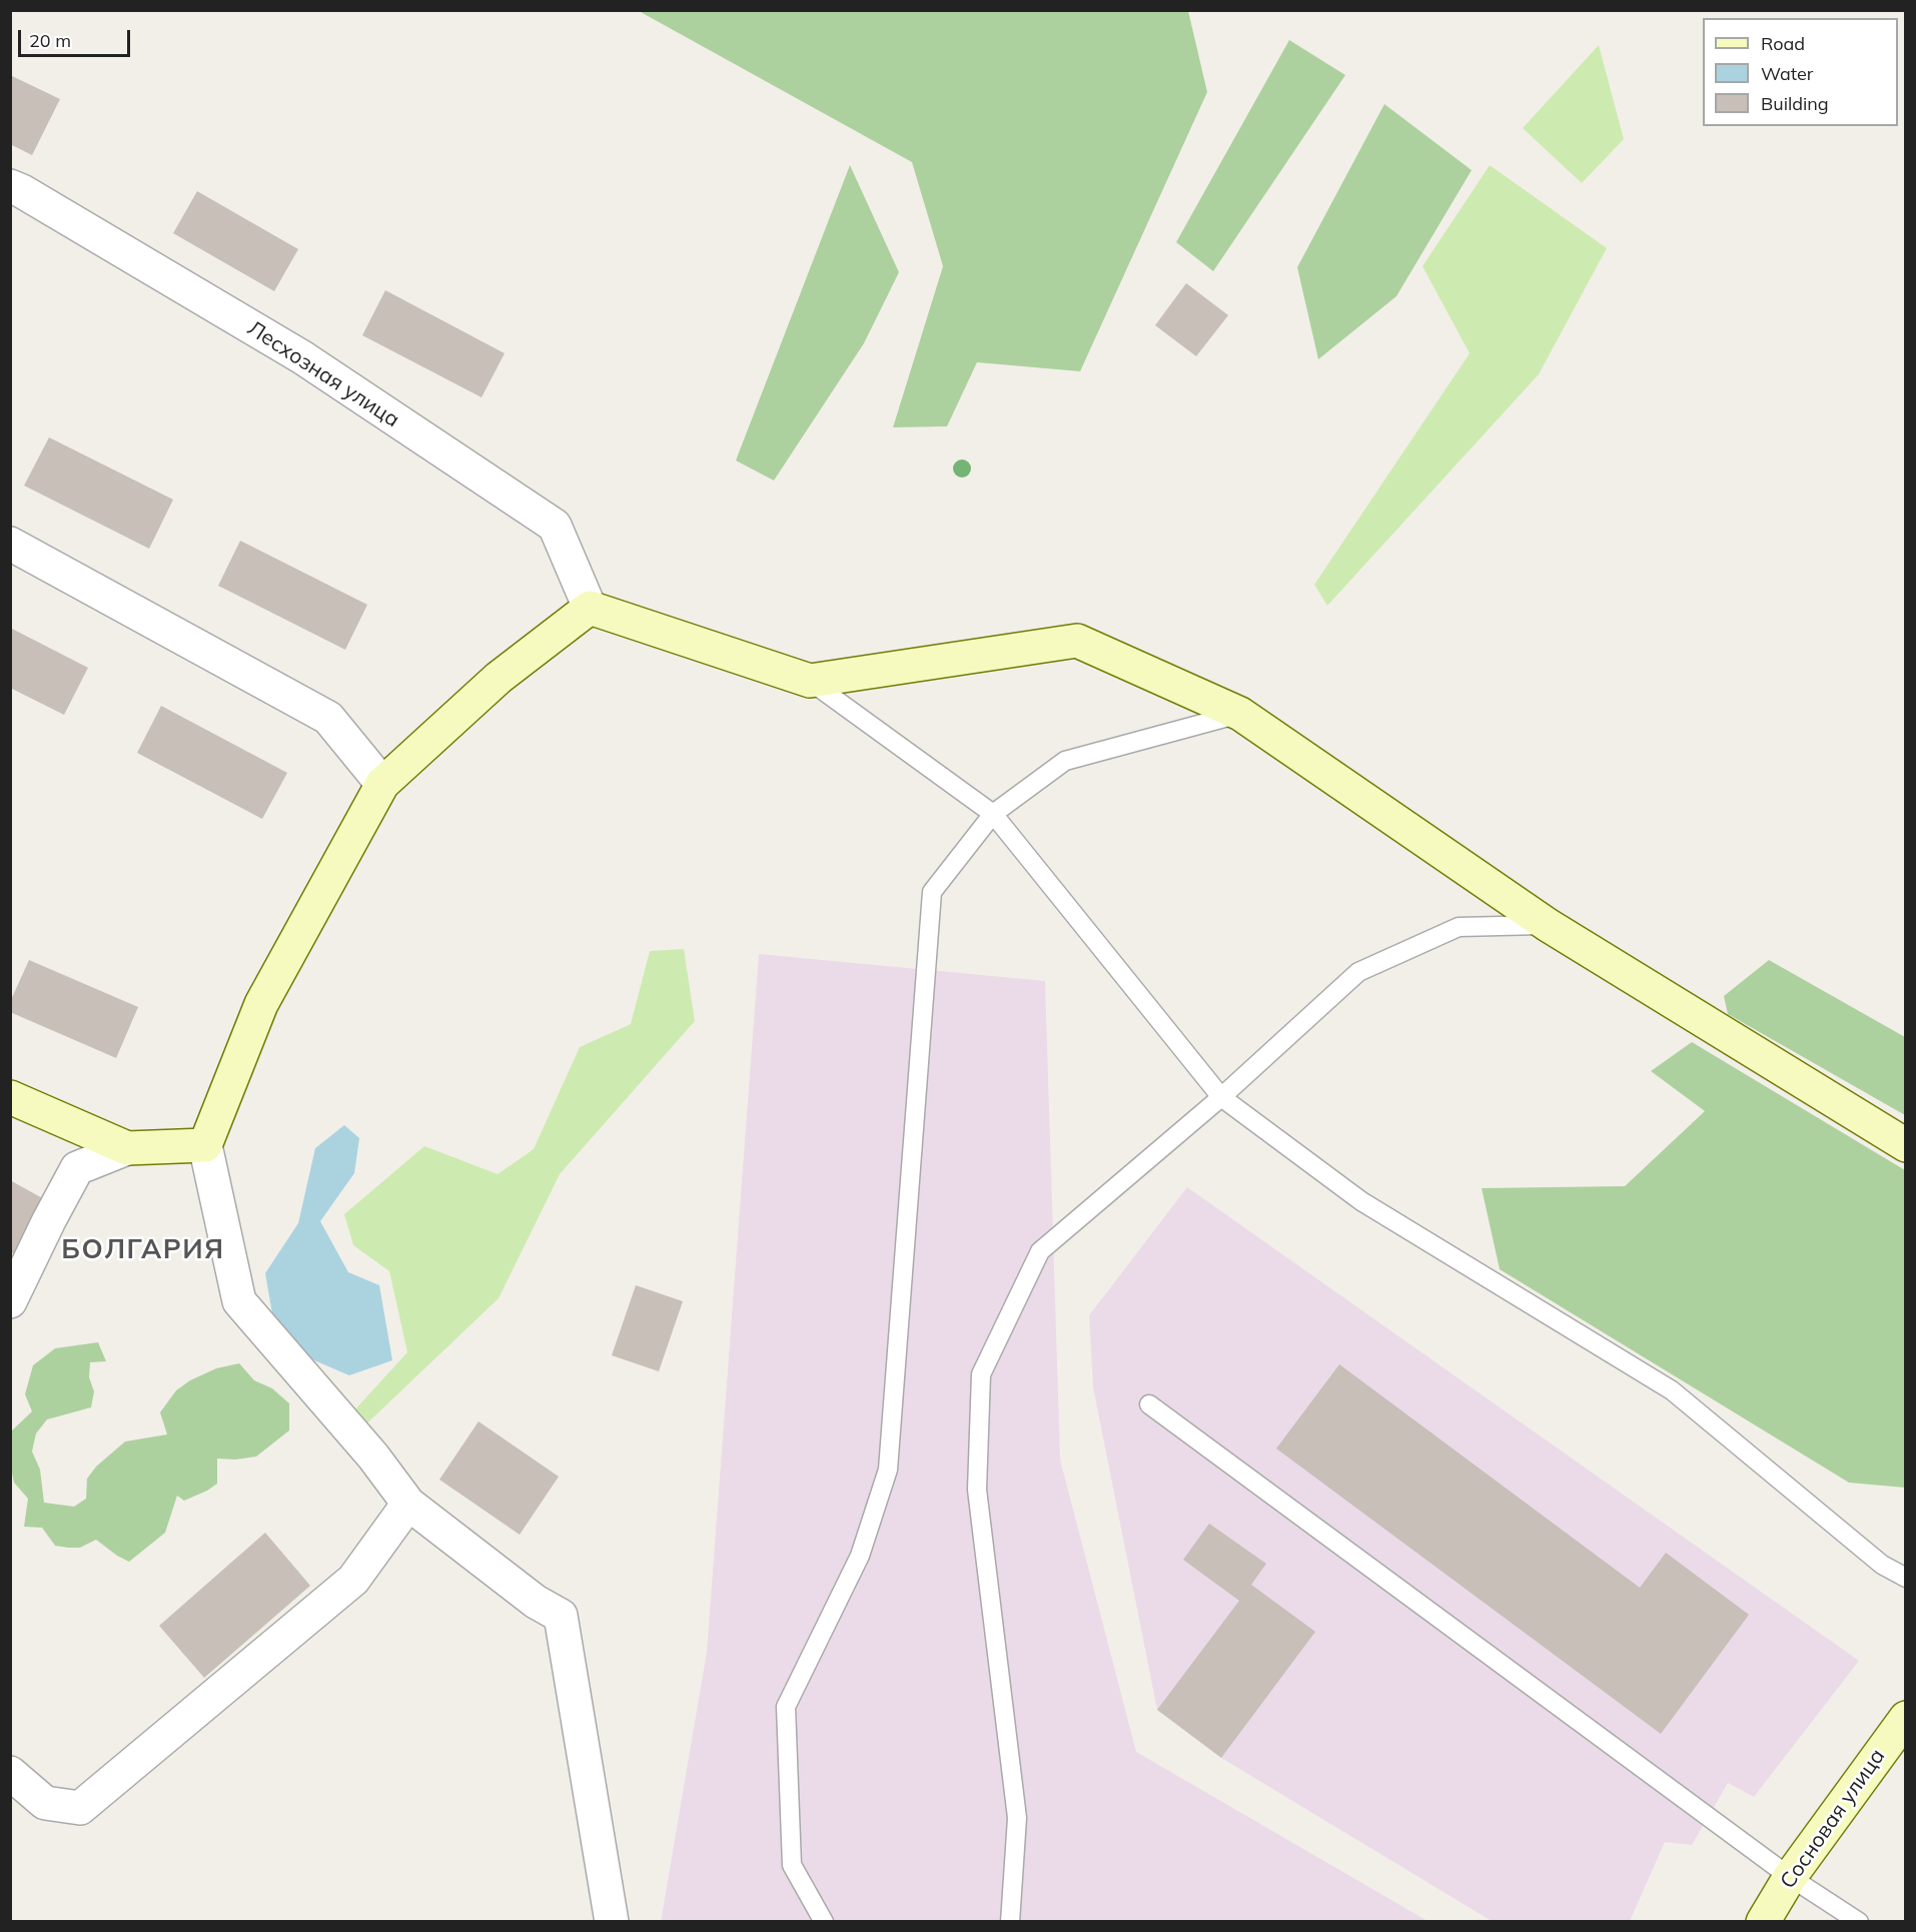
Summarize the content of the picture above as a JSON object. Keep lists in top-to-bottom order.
{
  "streets": {
    "street": ["Лесхозная улица", "Сосновая улица"]
  },
  "districts": ["БОЛГАРИЯ"],
  "legend": ["Road", "Water", "Building"],
  "scale_bar": "20 m"
}
